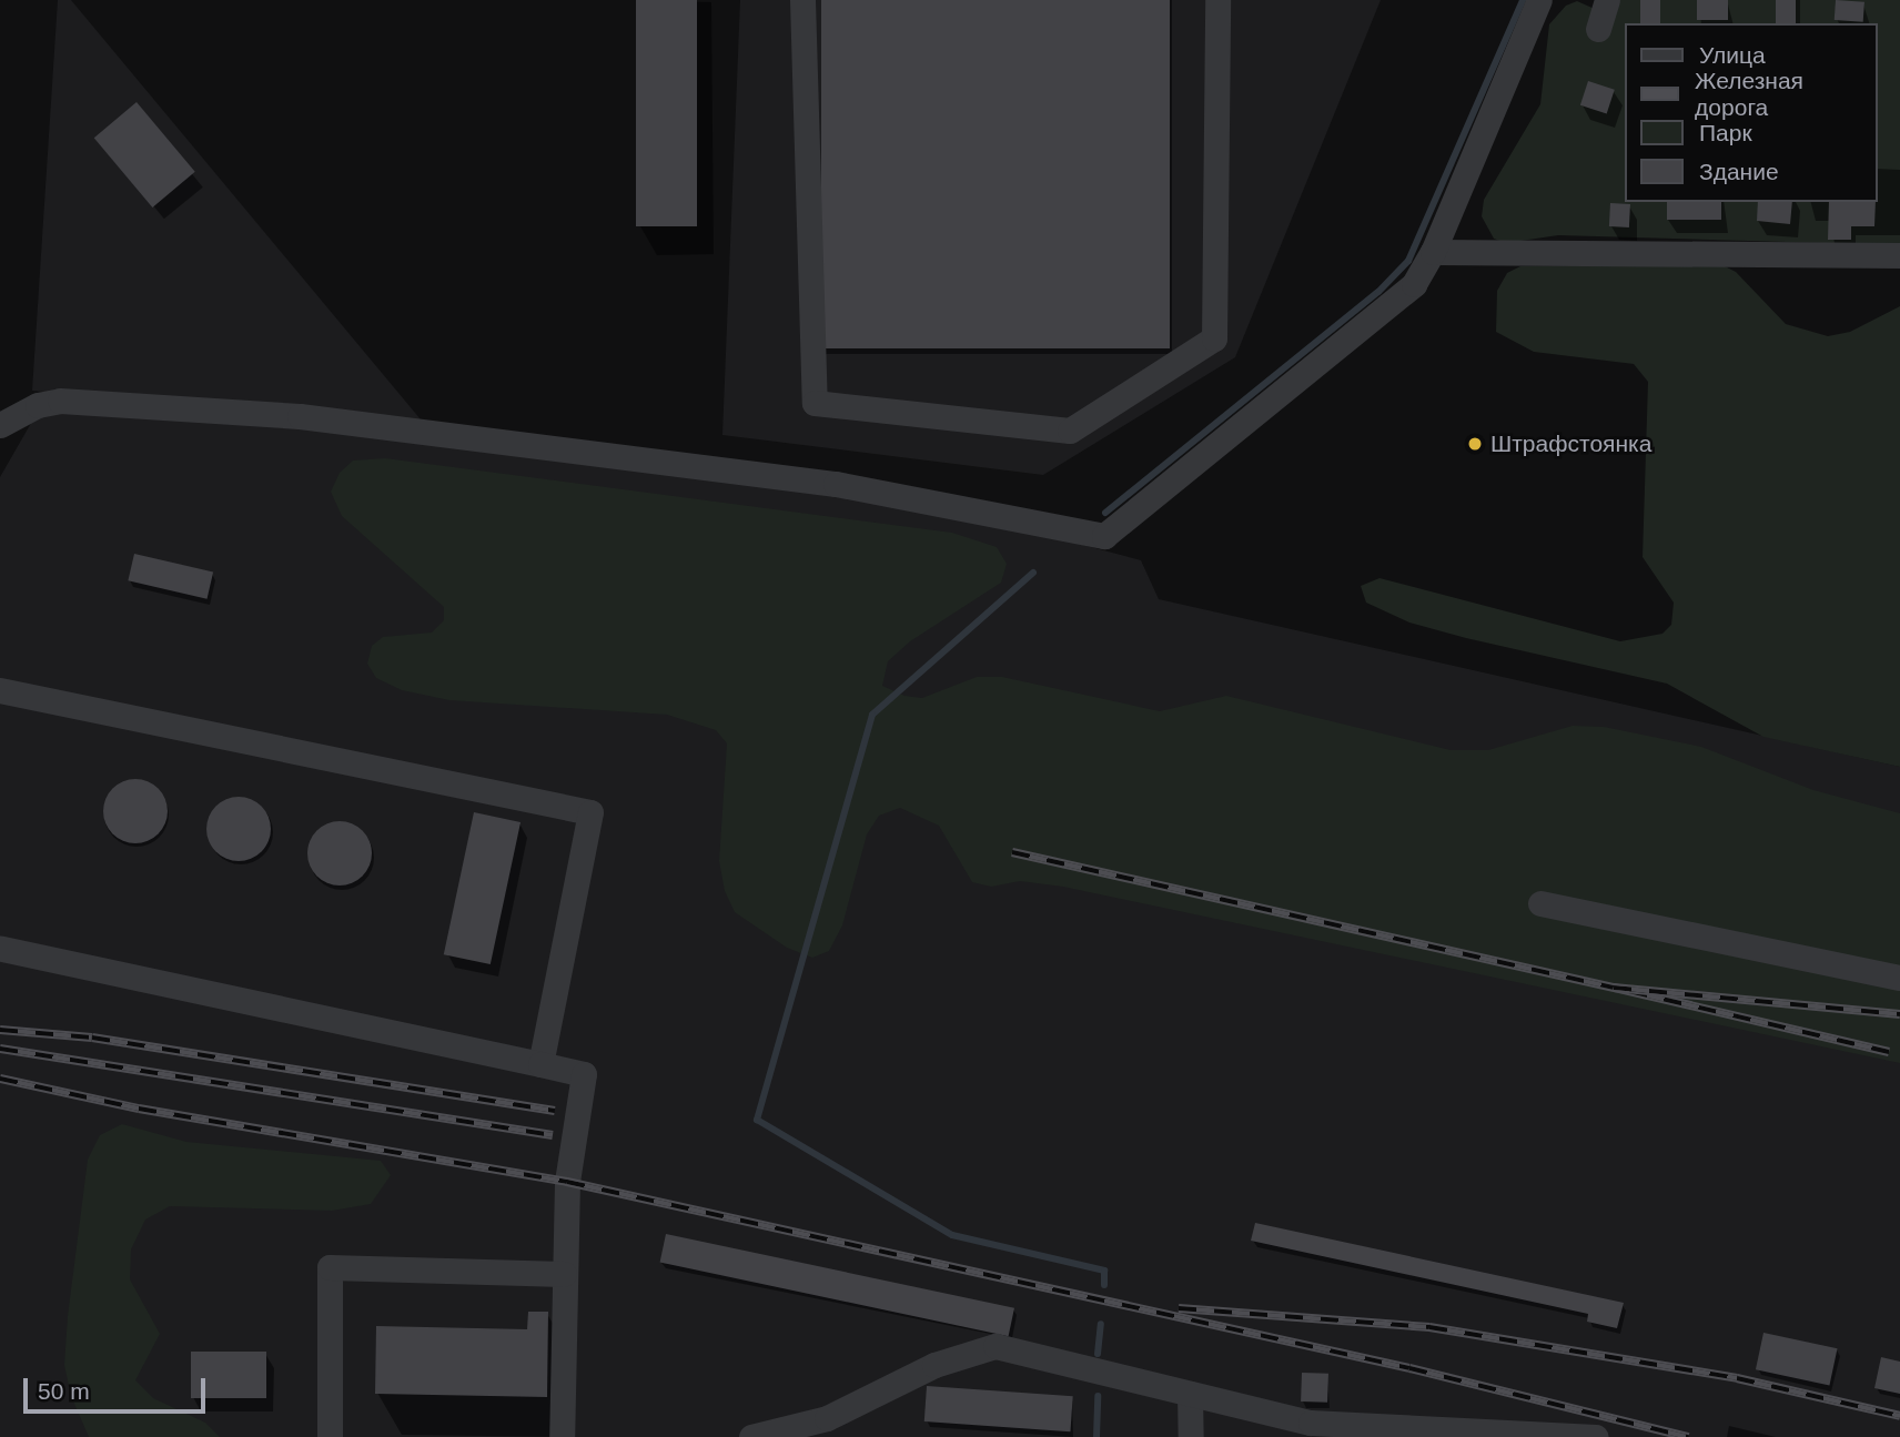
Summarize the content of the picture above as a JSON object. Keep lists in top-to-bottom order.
{
  "places": ["Штрафстоянка"],
  "legend": [
    "Улица",
    "Железная дорога",
    "Парк",
    "Здание"
  ],
  "scale_bar": "50 m"
}
